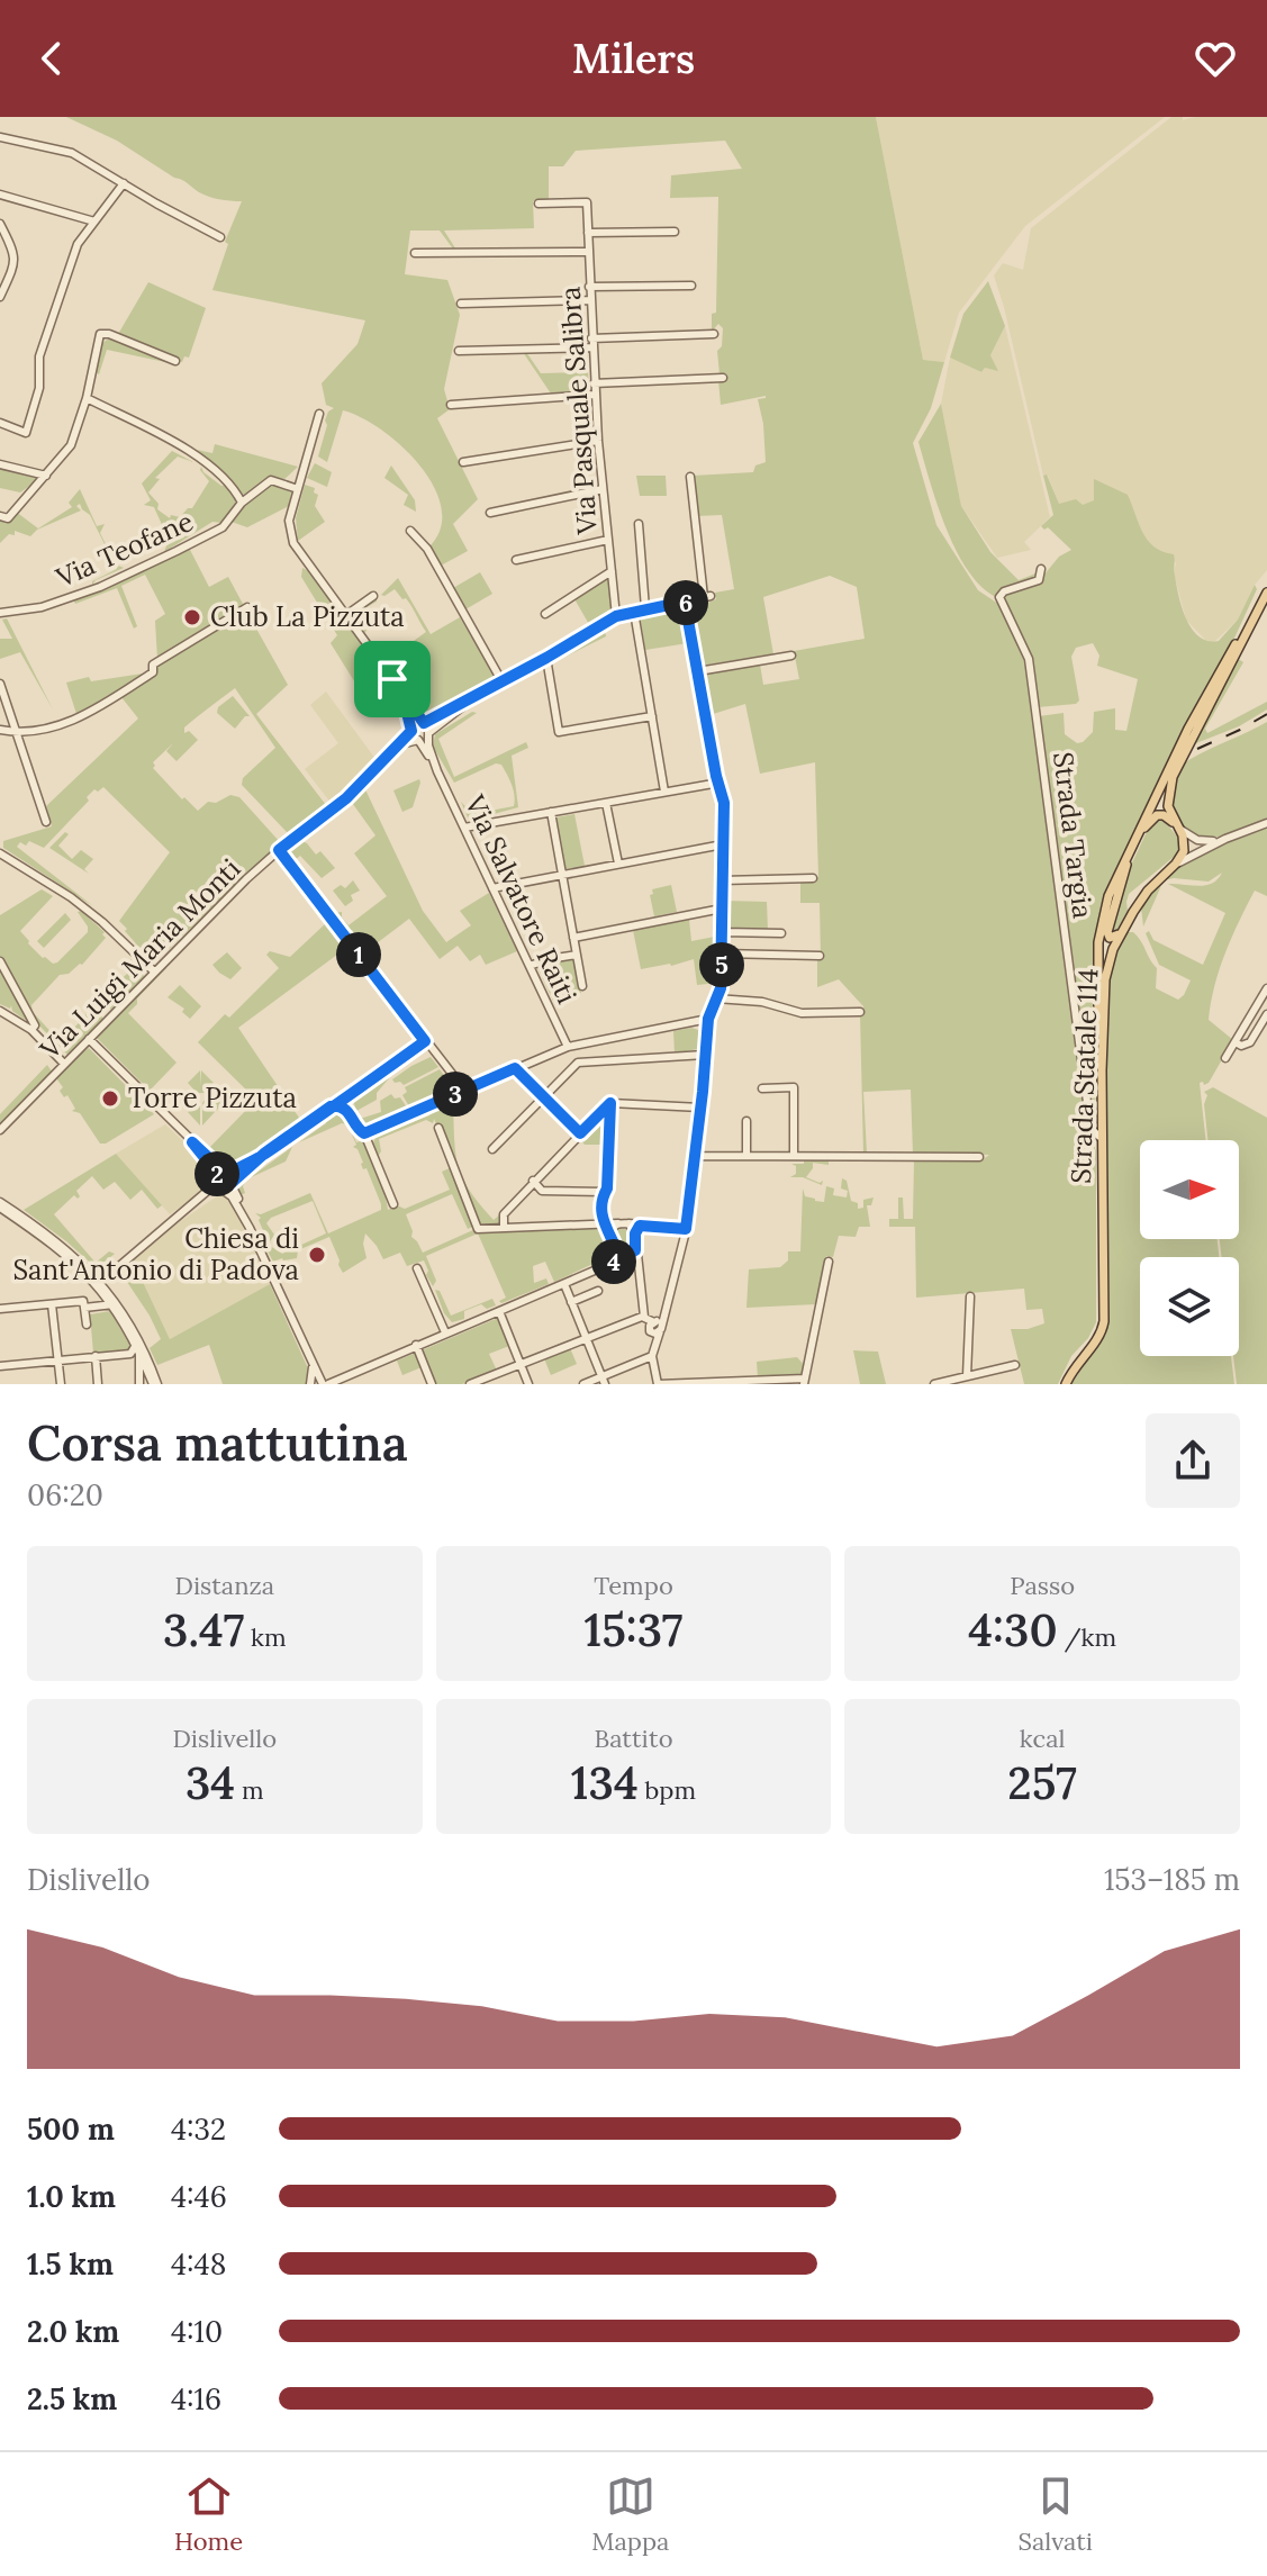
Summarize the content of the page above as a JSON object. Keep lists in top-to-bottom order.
{
  "streets": {
    "main road": ["Strada Statale 114"],
    "street": [
      "Via Pasquale Salibra",
      "Via Teofane",
      "Strada Targia",
      "Via Salvatore Raiti",
      "Via Luigi Maria Monti"
    ]
  },
  "crossings": [
    ["Strada Targia", "Strada Statale 114"]
  ],
  "places": ["Club La Pizzuta", "Torre Pizzuta", "Chiesa di Sant'Antonio di Padova"],
  "north": "right",
  "page": {
    "header": "Milers",
    "pins": [
      "6",
      "1",
      "5",
      "3",
      "2",
      "4"
    ],
    "heading": ["Corsa mattutina", "06:20"],
    "stats": [
      ["Distanza", "3.47 km"],
      ["Tempo", "15:37"],
      ["Passo", "4:30 /km"],
      ["Dislivello", "34 m"],
      ["Battito", "134 bpm"],
      ["kcal", "257"]
    ],
    "chart": ["Dislivello", "153–185 m"],
    "list": [
      {
        "name": "500 m",
        "note": "4:32"
      },
      {
        "name": "1.0 km",
        "note": "4:46"
      },
      {
        "name": "1.5 km",
        "note": "4:48"
      },
      {
        "name": "2.0 km",
        "note": "4:10"
      },
      {
        "name": "2.5 km",
        "note": "4:16"
      }
    ],
    "tabs": ["Home", "Mappa", "Salvati"]
  }
}
